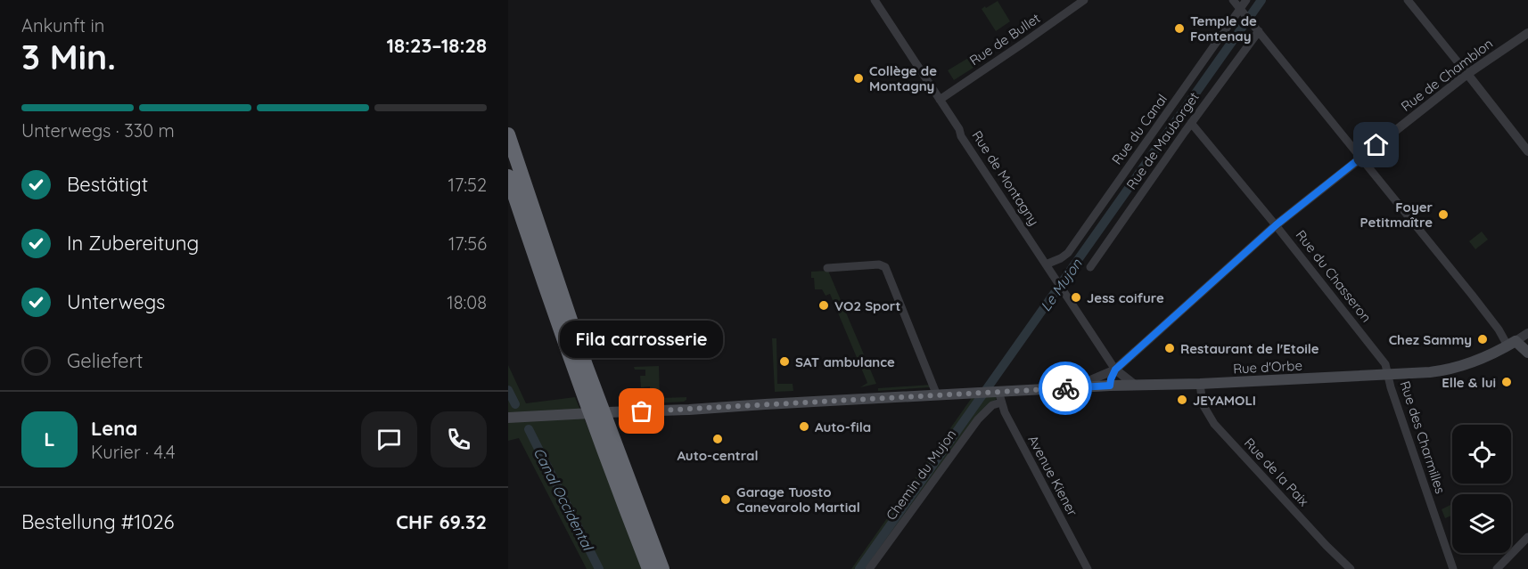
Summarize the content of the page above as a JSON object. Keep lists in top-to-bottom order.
{
  "streets": {
    "main road": ["Rue d'Orbe"],
    "street": [
      "Rue de Bullet",
      "Rue de Chamblon",
      "Rue du Canal",
      "Rue de Mauborget",
      "Rue de Montagny",
      "Rue du Chasseron",
      "Rue des Charmilles",
      "Rue de la Paix",
      "Chemin du Mujon",
      "Avenue Kiener"
    ]
  },
  "crossings": [
    ["Rue de Bullet", "Rue de Montagny"],
    ["Rue de Chamblon", "Rue de Montagny"],
    ["Rue de Chamblon", "Rue du Chasseron"],
    ["Rue de Chamblon", "Rue d'Orbe"],
    ["Rue du Canal", "Rue de Montagny"],
    ["Rue de Mauborget", "Rue du Chasseron"],
    ["Rue du Chasseron", "Rue d'Orbe"],
    ["Rue du Chasseron", "Rue des Charmilles"],
    ["Rue d'Orbe", "Rue des Charmilles"],
    ["Rue d'Orbe", "Rue de la Paix"],
    ["Rue d'Orbe", "Chemin du Mujon"],
    ["Rue d'Orbe", "Avenue Kiener"],
    ["Chemin du Mujon", "Avenue Kiener"]
  ],
  "water": ["Le Mujon", "Canal Occidental"],
  "places": [
    "Temple de Fontenay",
    "Collège de Montagny",
    "Foyer Petitmaître",
    "Jess coifure",
    "VO2 Sport",
    "Chez Sammy",
    "Restaurant de l'Etoile",
    "SAT ambulance",
    "Elle & lui",
    "JEYAMOLI",
    "Fila carrosserie",
    "Auto-fila",
    "Auto-central",
    "Garage Tuosto Canevarolo Martial"
  ],
  "page": {
    "heading": ["3 Min.", "Ankunft in", "18:23–18:28"],
    "panel": [
      "Lena",
      "Kurier · 4.4",
      "Bestellung #1026",
      "CHF 69.32"
    ],
    "bar": "Unterwegs · 330 m",
    "list": [
      ["Bestätigt", "17:52"],
      ["In Zubereitung", "17:56"],
      ["Unterwegs", "18:08"],
      "Geliefert"
    ],
    "bubble": "Fila carrosserie",
    "round": "L"
  }
}
